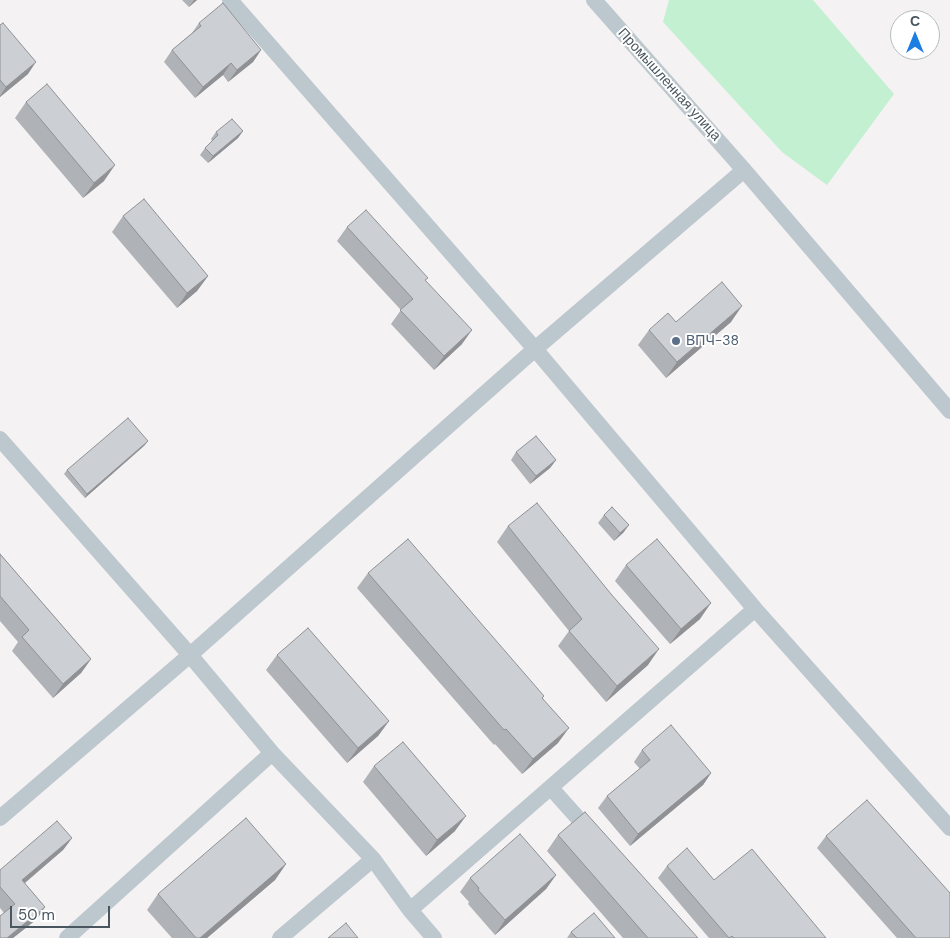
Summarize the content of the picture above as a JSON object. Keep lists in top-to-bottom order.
{
  "streets": {
    "street": ["Промышленная улица"]
  },
  "places": ["ВПЧ-38"],
  "scale_bar": "50 m",
  "north": "top"
}
